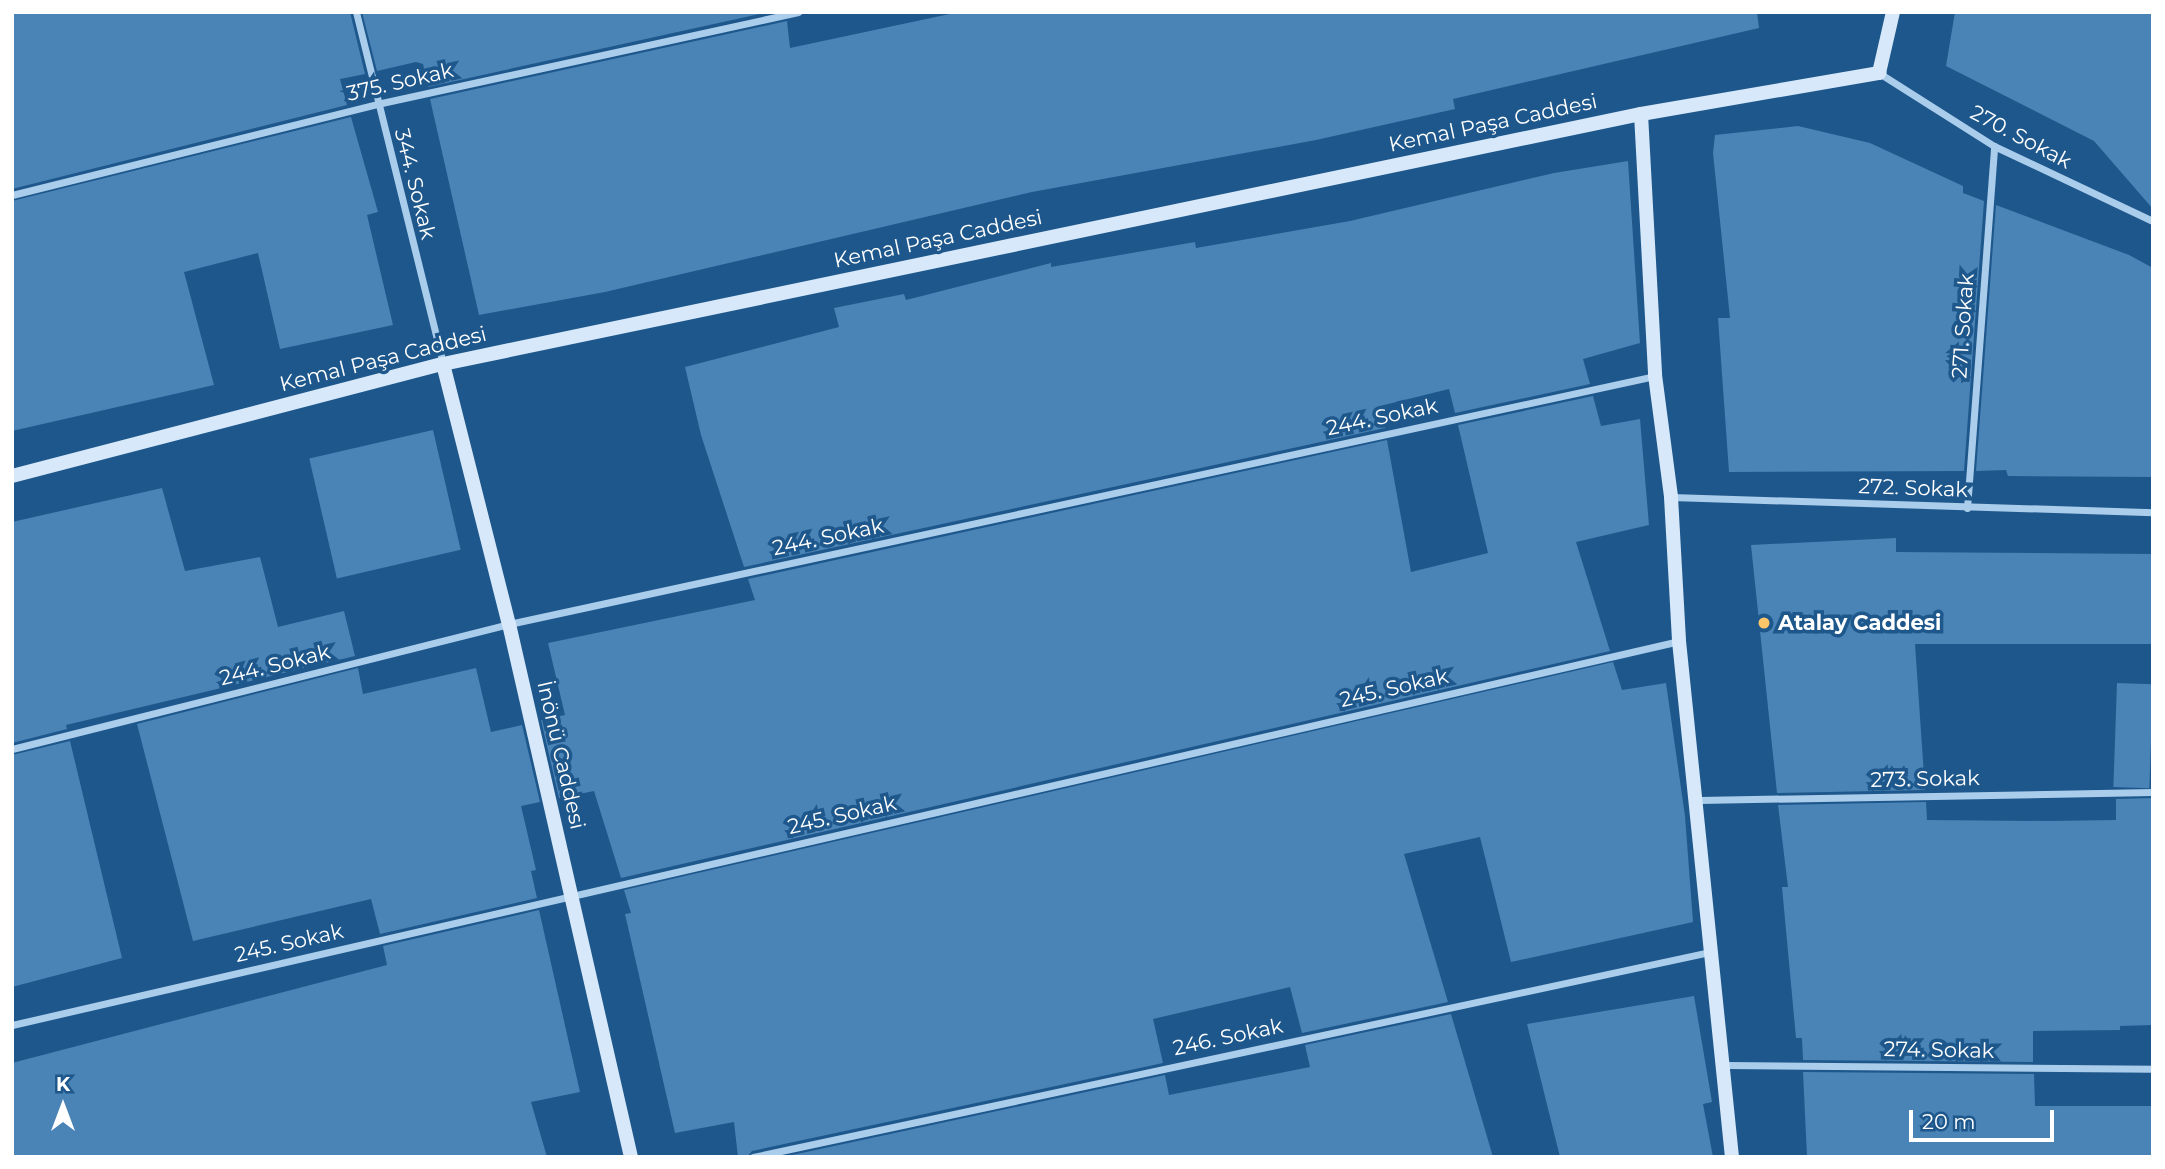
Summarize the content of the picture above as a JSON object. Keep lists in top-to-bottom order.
{
  "streets": {
    "street": [
      "375. Sokak",
      "Kemal Paşa Caddesi",
      "270. Sokak",
      "344. Sokak",
      "271. Sokak",
      "244. Sokak",
      "272. Sokak",
      "245. Sokak",
      "İnönü Caddesi",
      "273. Sokak",
      "246. Sokak",
      "274. Sokak"
    ]
  },
  "crossings": [
    ["375. Sokak", "344. Sokak"],
    ["Kemal Paşa Caddesi", "270. Sokak"],
    ["Kemal Paşa Caddesi", "344. Sokak"],
    ["Kemal Paşa Caddesi", "İnönü Caddesi"],
    ["270. Sokak", "271. Sokak"],
    ["344. Sokak", "İnönü Caddesi"],
    ["271. Sokak", "272. Sokak"],
    ["244. Sokak", "İnönü Caddesi"],
    ["245. Sokak", "İnönü Caddesi"]
  ],
  "places": ["Atalay Caddesi"],
  "scale_bar": "20 m",
  "north": "top"
}
